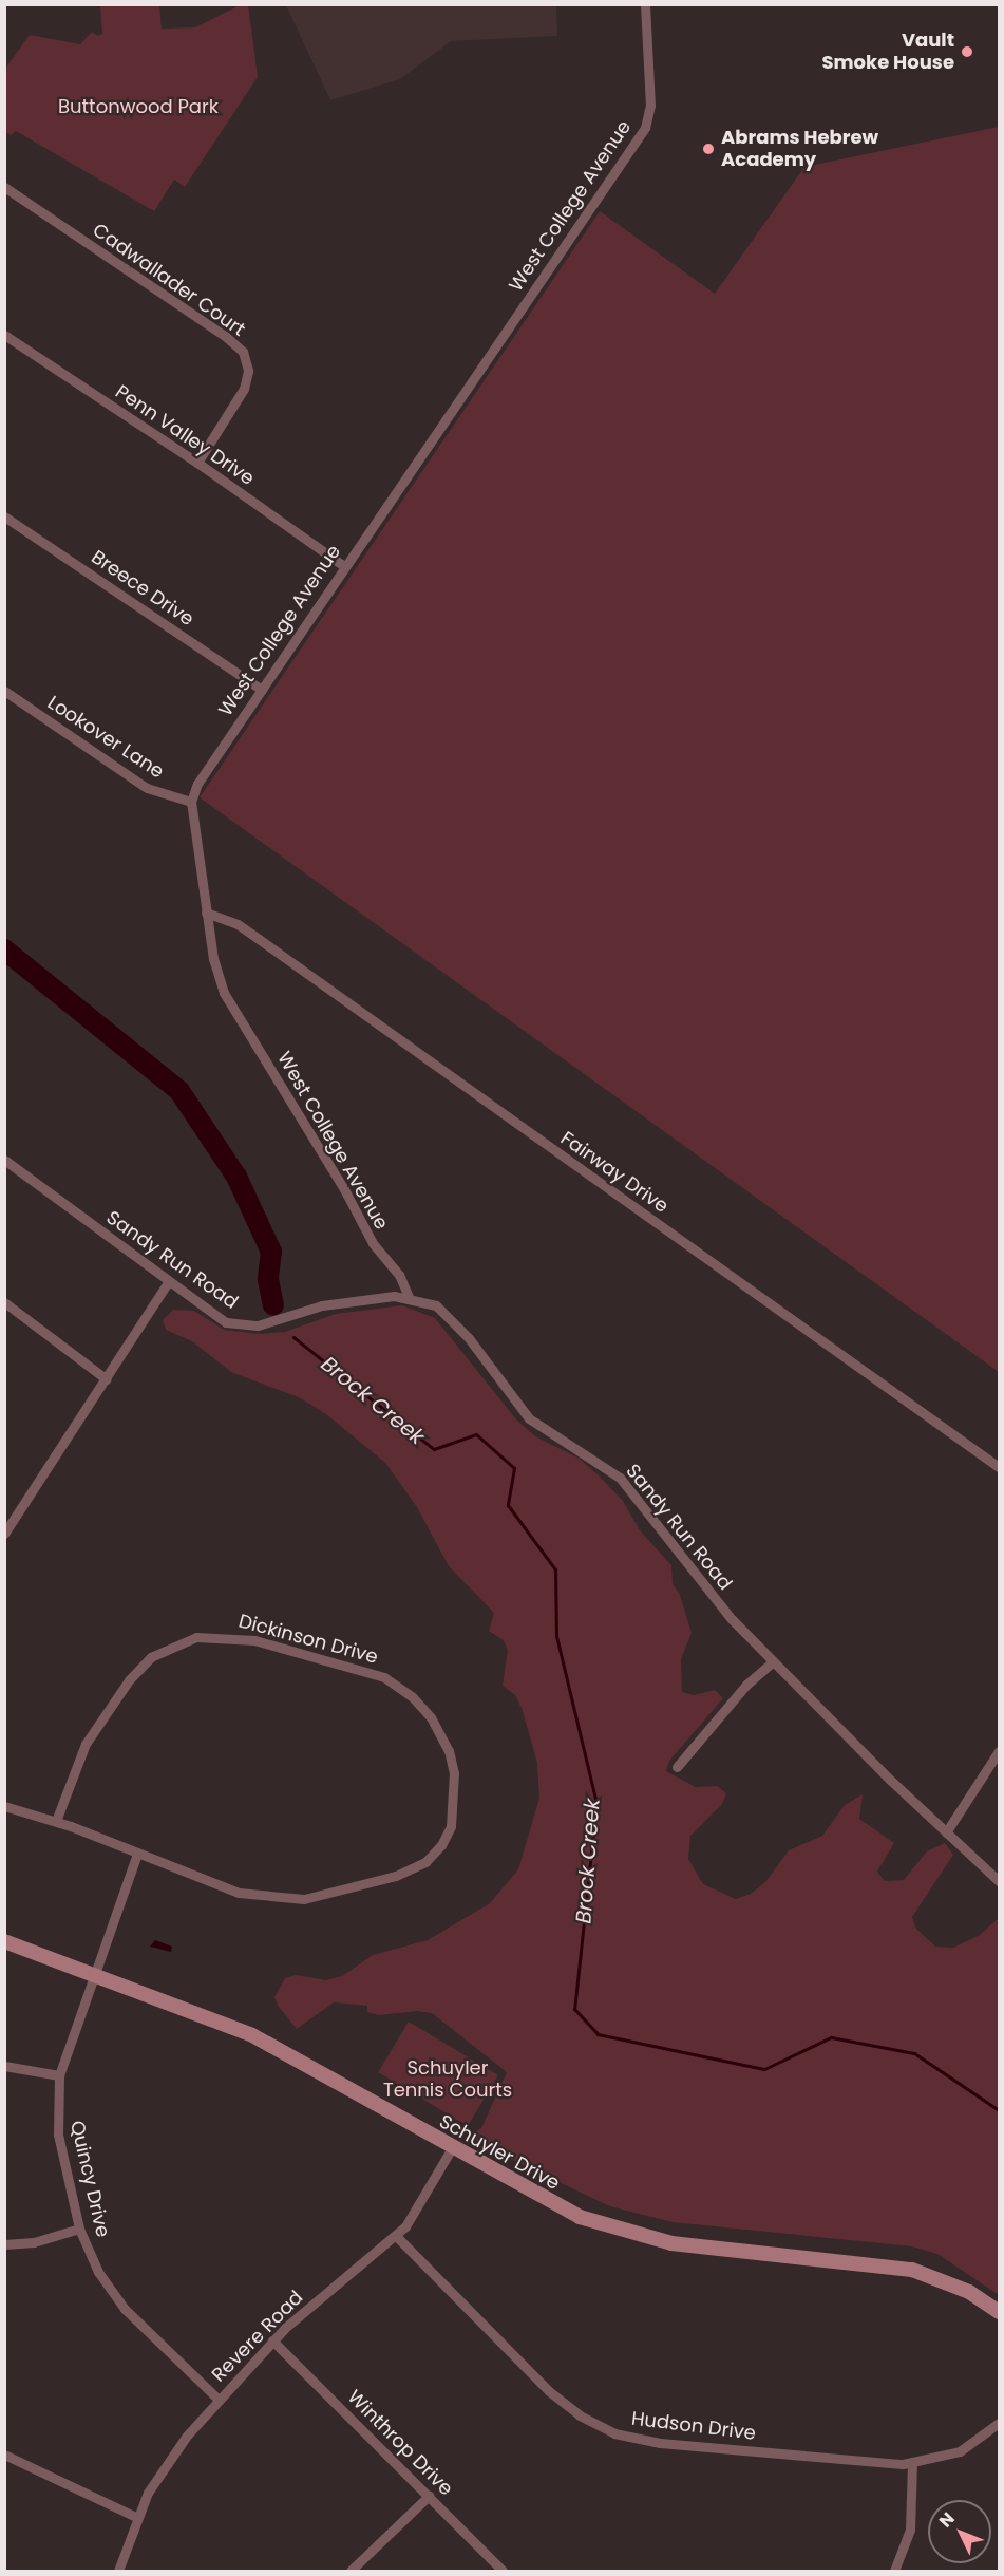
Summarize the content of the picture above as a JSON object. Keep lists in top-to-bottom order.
{
  "streets": {
    "street": [
      "West College Avenue",
      "Cadwallader Court",
      "Penn Valley Drive",
      "Breece Drive",
      "Lookover Lane",
      "Fairway Drive",
      "Sandy Run Road",
      "Dickinson Drive",
      "Schuyler Drive",
      "Quincy Drive",
      "Revere Road",
      "Hudson Drive",
      "Winthrop Drive"
    ]
  },
  "crossings": [
    ["West College Avenue", "Penn Valley Drive"],
    ["West College Avenue", "Breece Drive"],
    ["West College Avenue", "Lookover Lane"],
    ["West College Avenue", "Fairway Drive"],
    ["West College Avenue", "Sandy Run Road"],
    ["Cadwallader Court", "Penn Valley Drive"],
    ["Dickinson Drive", "Quincy Drive"],
    ["Schuyler Drive", "Quincy Drive"],
    ["Schuyler Drive", "Revere Road"],
    ["Quincy Drive", "Revere Road"],
    ["Revere Road", "Hudson Drive"],
    ["Revere Road", "Winthrop Drive"]
  ],
  "water": ["Brock Creek"],
  "parks": ["Buttonwood Park", "Schuyler Tennis Courts"],
  "places": ["Vault Smoke House", "Abrams Hebrew Academy"],
  "north": "top left"
}
